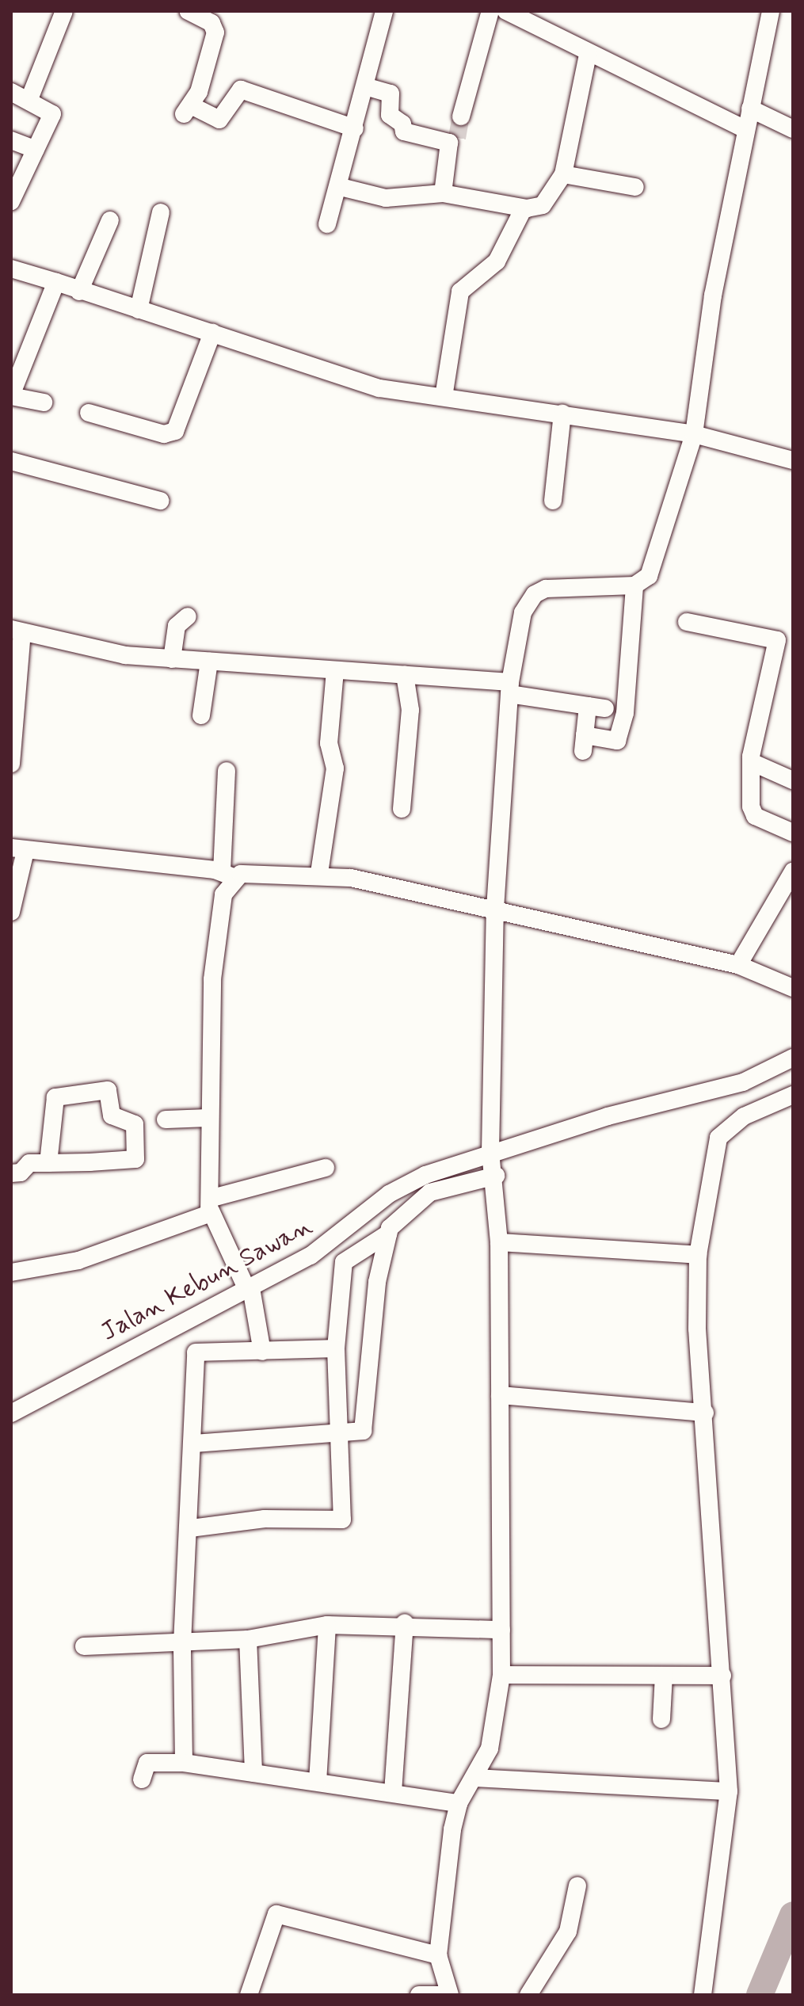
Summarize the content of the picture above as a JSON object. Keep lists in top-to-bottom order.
{
  "streets": {
    "street": ["Jalan Kebun Sawan"]
  }
}
